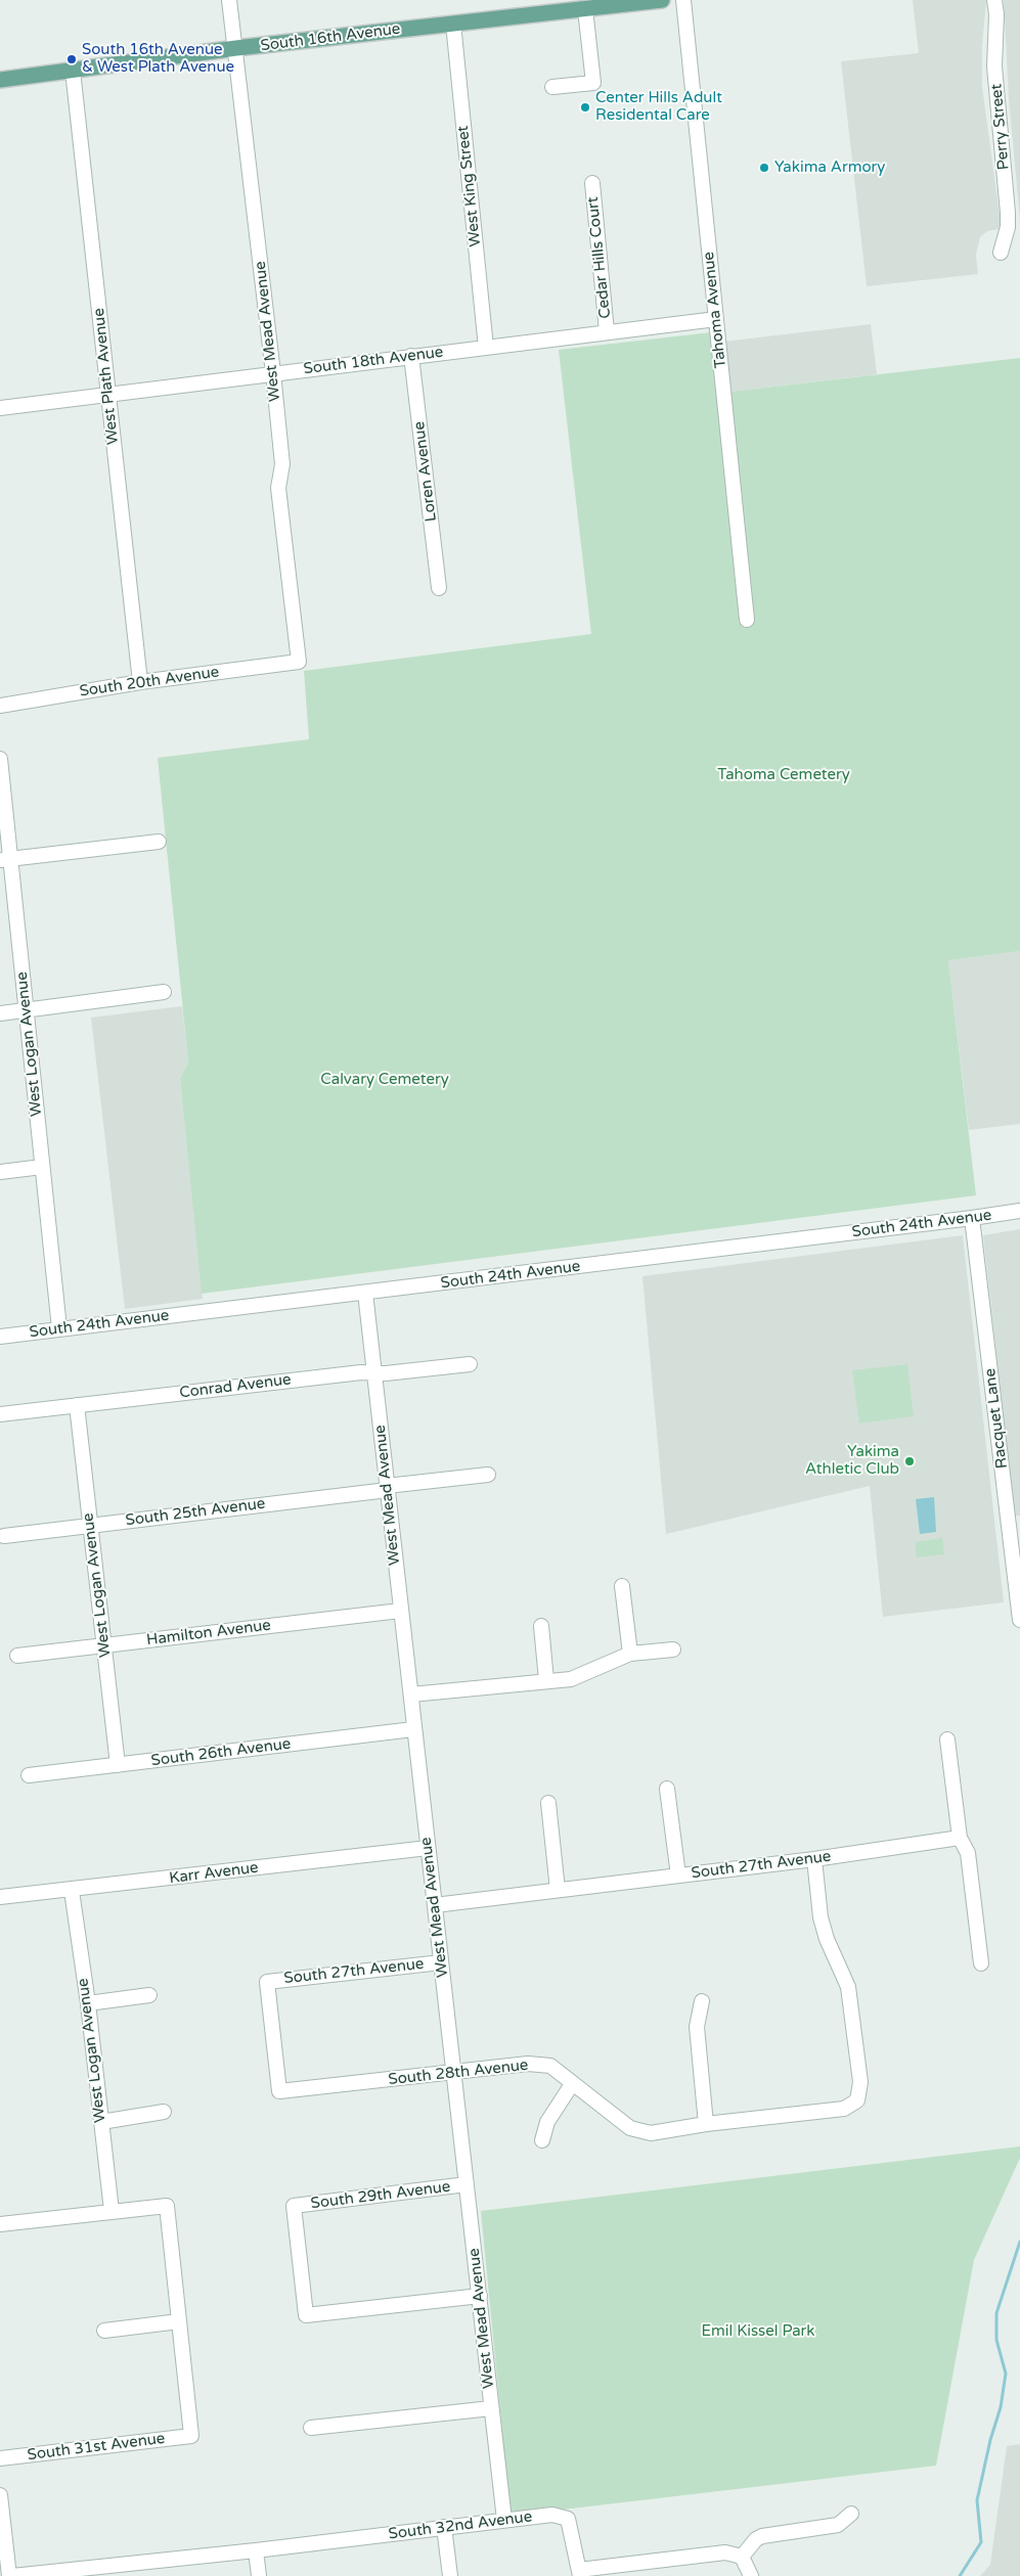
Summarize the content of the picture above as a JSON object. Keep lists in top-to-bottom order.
{
  "streets": {
    "main road": ["South 16th Avenue"],
    "street": [
      "Perry Street",
      "West King Street",
      "Cedar Hills Court",
      "Tahoma Avenue",
      "West Mead Avenue",
      "South 18th Avenue",
      "West Plath Avenue",
      "Loren Avenue",
      "South 20th Avenue",
      "West Logan Avenue",
      "South 24th Avenue",
      "Conrad Avenue",
      "Racquet Lane",
      "South 25th Avenue",
      "Hamilton Avenue",
      "South 26th Avenue",
      "South 27th Avenue",
      "Karr Avenue",
      "South 28th Avenue",
      "South 29th Avenue",
      "South 31st Avenue",
      "South 32nd Avenue"
    ]
  },
  "crossings": [
    ["South 16th Avenue", "West King Street"],
    ["South 16th Avenue", "West Mead Avenue"],
    ["South 16th Avenue", "West Plath Avenue"],
    ["West King Street", "South 18th Avenue"],
    ["Cedar Hills Court", "South 18th Avenue"],
    ["Tahoma Avenue", "South 18th Avenue"],
    ["West Mead Avenue", "South 18th Avenue"],
    ["West Mead Avenue", "South 20th Avenue"],
    ["West Mead Avenue", "South 24th Avenue"],
    ["West Mead Avenue", "Conrad Avenue"],
    ["West Mead Avenue", "South 25th Avenue"],
    ["West Mead Avenue", "Hamilton Avenue"],
    ["West Mead Avenue", "South 26th Avenue"],
    ["West Mead Avenue", "South 27th Avenue"],
    ["West Mead Avenue", "Karr Avenue"],
    ["West Mead Avenue", "South 28th Avenue"],
    ["West Mead Avenue", "South 29th Avenue"],
    ["West Mead Avenue", "South 32nd Avenue"],
    ["South 18th Avenue", "West Plath Avenue"],
    ["South 18th Avenue", "Loren Avenue"],
    ["West Plath Avenue", "South 20th Avenue"],
    ["West Logan Avenue", "South 24th Avenue"],
    ["West Logan Avenue", "Conrad Avenue"],
    ["West Logan Avenue", "South 25th Avenue"],
    ["West Logan Avenue", "Hamilton Avenue"],
    ["West Logan Avenue", "South 26th Avenue"],
    ["West Logan Avenue", "Karr Avenue"],
    ["South 24th Avenue", "Racquet Lane"],
    ["South 27th Avenue", "South 28th Avenue"]
  ],
  "parks": ["Tahoma Cemetery", "Calvary Cemetery", "Emil Kissel Park"],
  "places": [
    "South 16th Avenue & West Plath Avenue",
    "Center Hills Adult Residental Care",
    "Yakima Armory",
    "Yakima Athletic Club"
  ]
}
